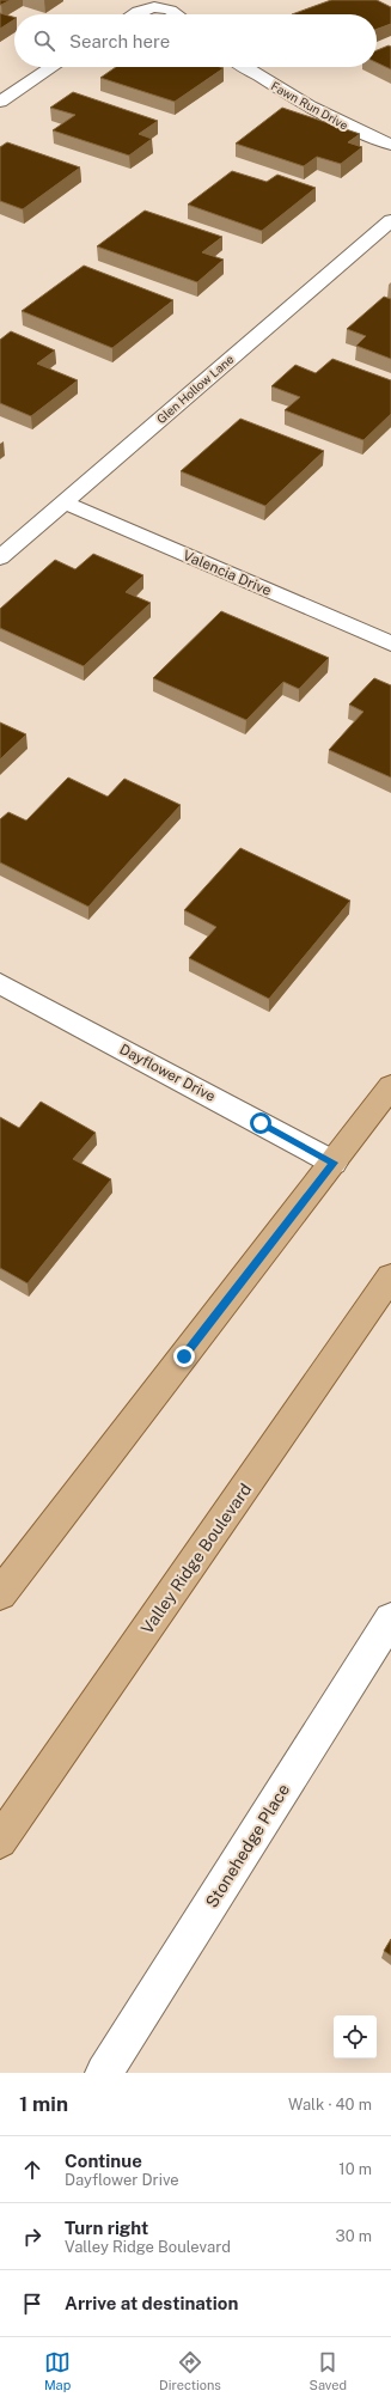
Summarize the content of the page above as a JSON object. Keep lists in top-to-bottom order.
{
  "streets": {
    "main road": ["Valley Ridge Boulevard"],
    "street": [
      "Fawn Run Drive",
      "Glen Hollow Lane",
      "Valencia Drive",
      "Dayflower Drive",
      "Stonehedge Place"
    ]
  },
  "crossings": [
    ["Glen Hollow Lane", "Valencia Drive"]
  ],
  "page": {
    "search": "Search here",
    "heading": ["1 min", "Walk · 40 m"],
    "list": [
      ["Continue", "Dayflower Drive", "10 m"],
      ["Turn right", "Valley Ridge Boulevard", "30 m"],
      "Arrive at destination"
    ],
    "nav": ["Map", "Directions", "Saved"]
  }
}
